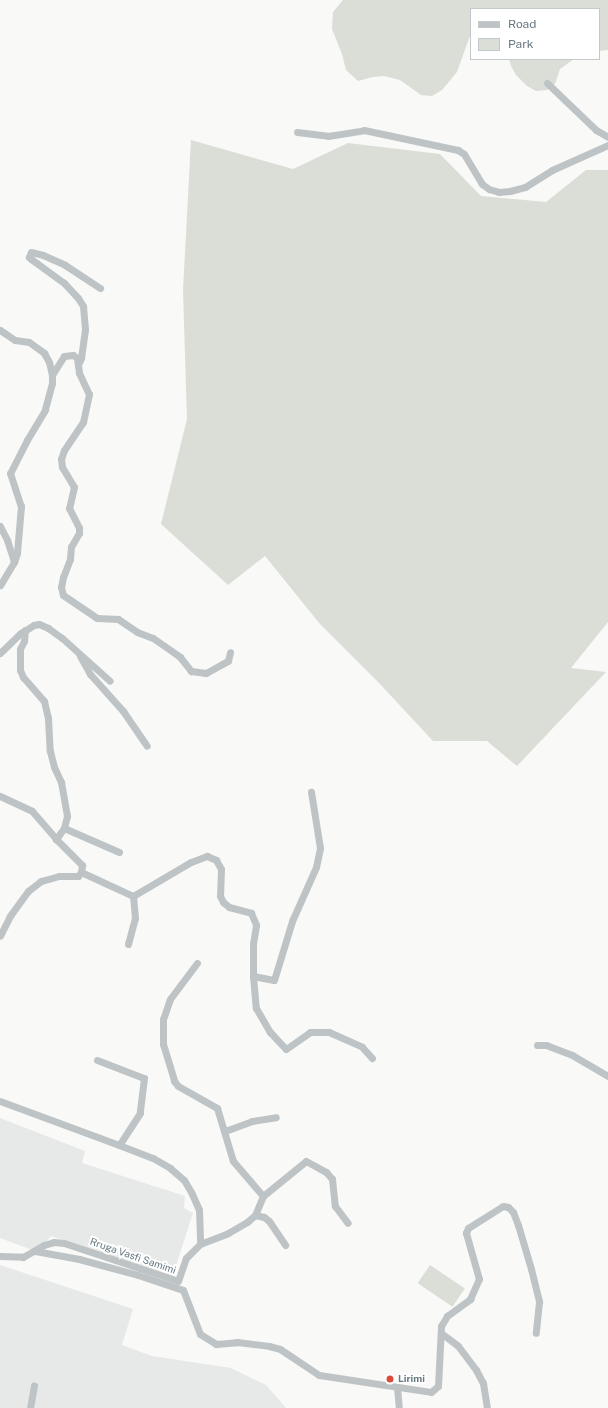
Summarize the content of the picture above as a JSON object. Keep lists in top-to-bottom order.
{
  "streets": {
    "street": ["Rruga Vasfi Samimi"]
  },
  "places": ["Lirimi"],
  "legend": ["Road", "Park"]
}
